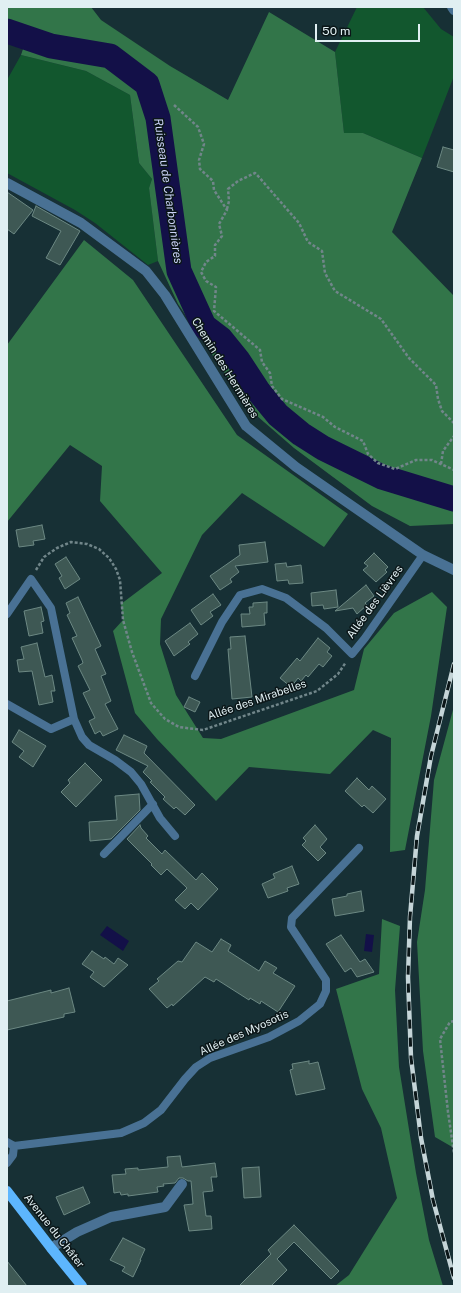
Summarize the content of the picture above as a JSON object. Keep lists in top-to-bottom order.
{
  "streets": {
    "main road": ["Avenue du Châter"],
    "street": ["Chemin des Hermières"],
    "lane": ["Allée des Lièvres", "Allée des Myosotis"],
    "path": ["Allée des Mirabelles"]
  },
  "crossings": [
    ["Chemin des Hermières", "Allée des Lièvres"],
    ["Allée des Lièvres", "Allée des Mirabelles"]
  ],
  "water": ["Ruisseau de Charbonnières"],
  "scale_bar": "50 m"
}
